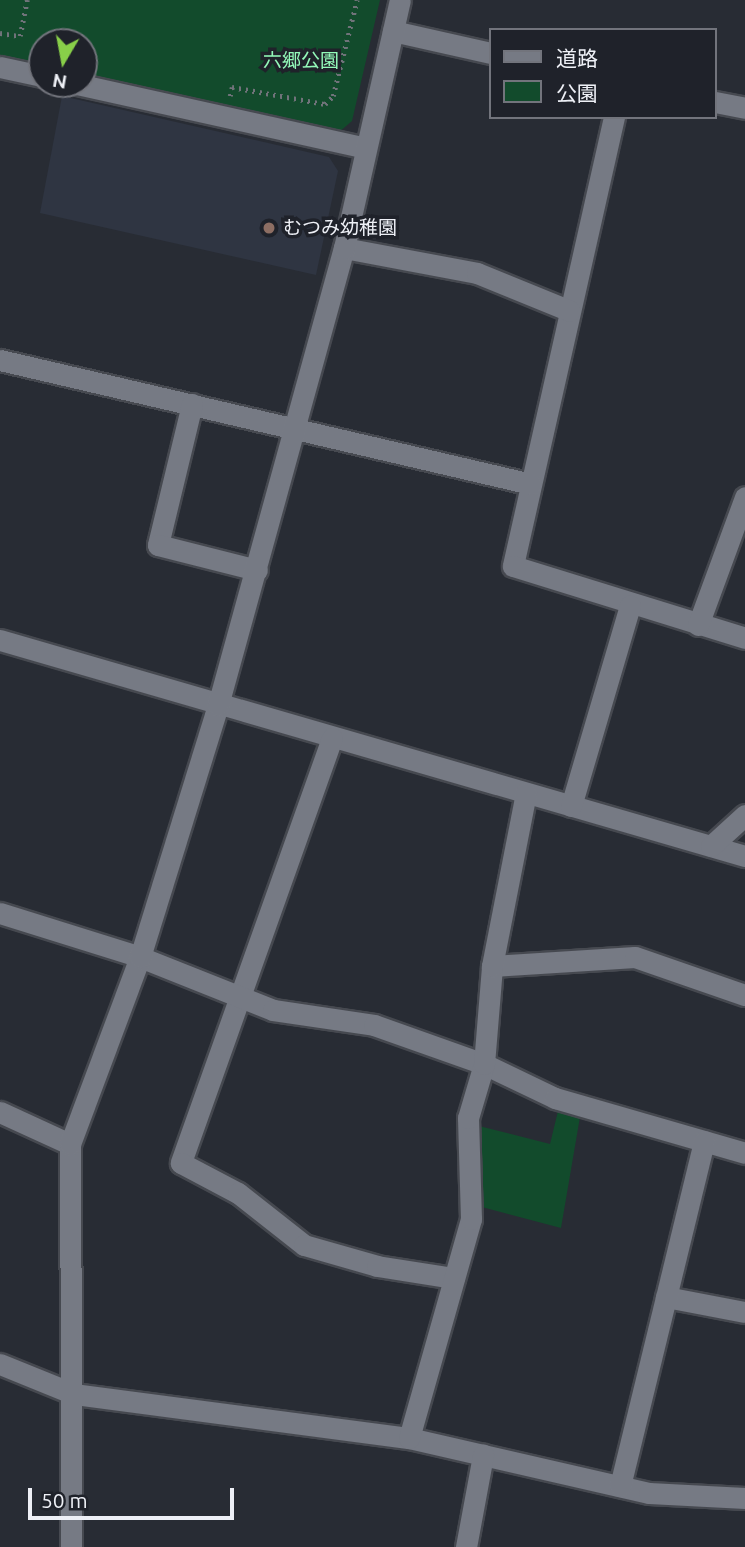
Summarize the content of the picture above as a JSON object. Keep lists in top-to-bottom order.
{
  "parks": ["六郷公園"],
  "places": ["むつみ幼稚園"],
  "legend": ["道路", "公園"],
  "scale_bar": "50 m",
  "north": "bottom"
}
